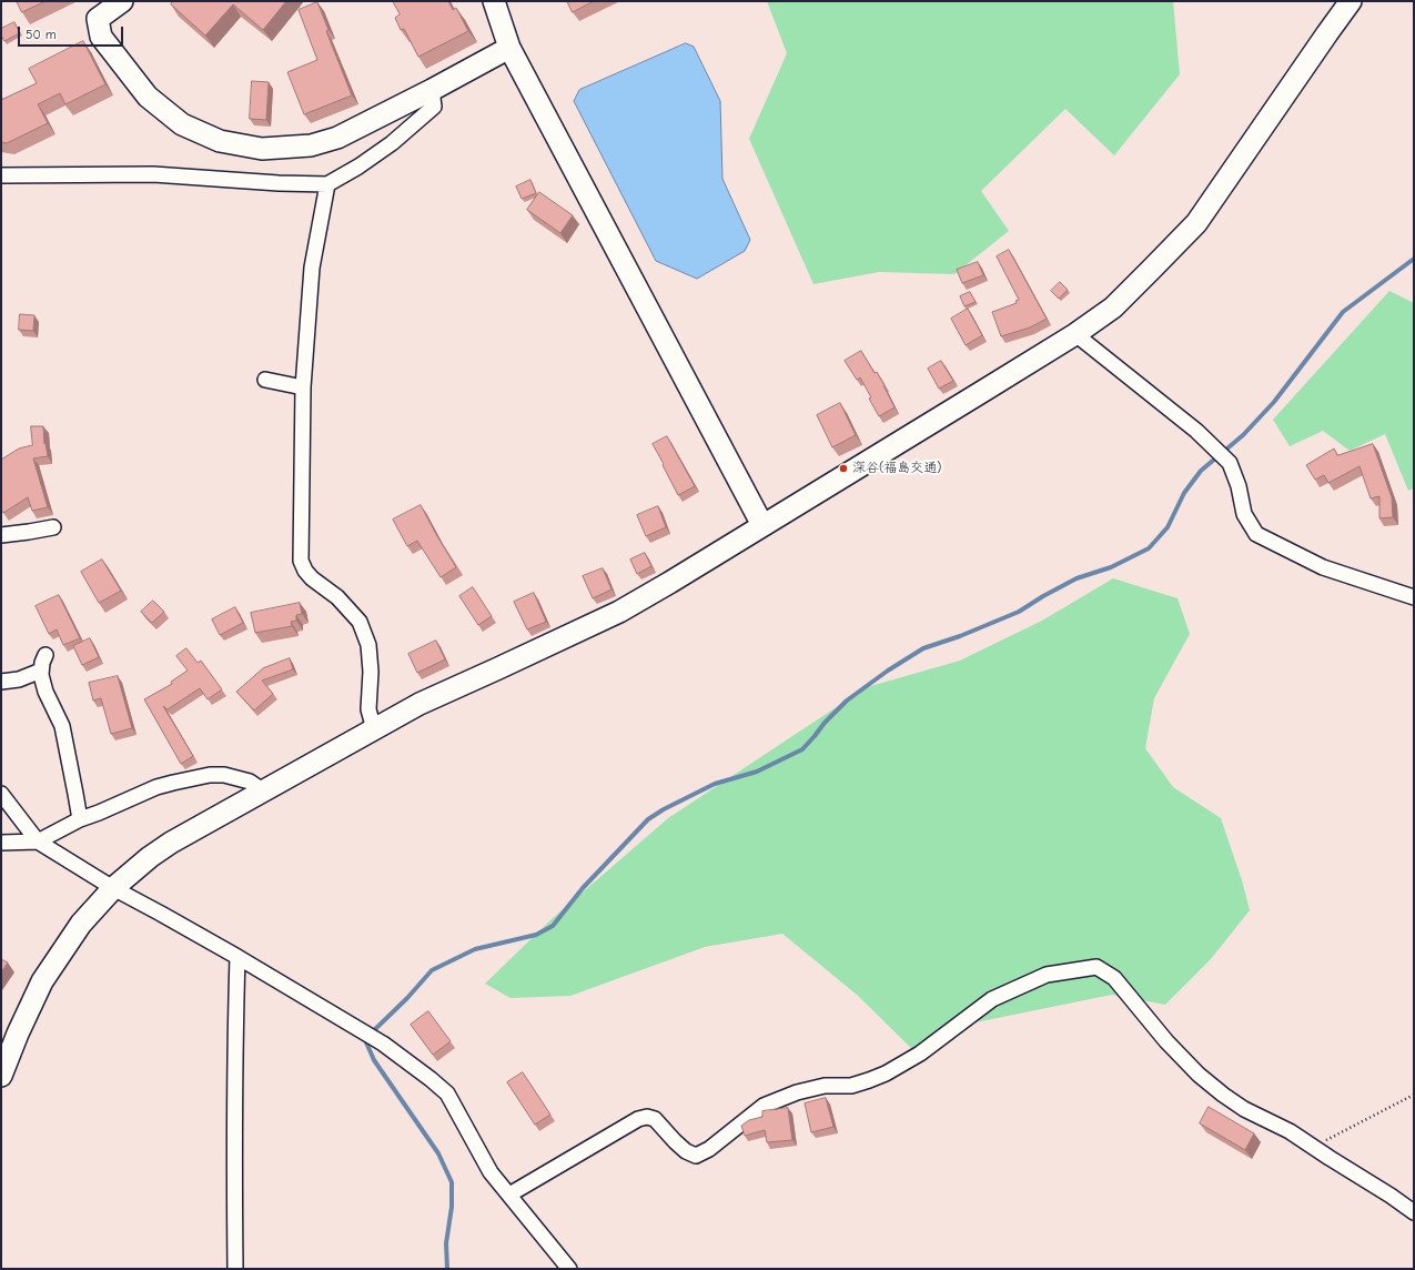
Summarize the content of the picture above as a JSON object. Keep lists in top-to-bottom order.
{
  "places": ["深谷(福島交通)"],
  "scale_bar": "50 m"
}
